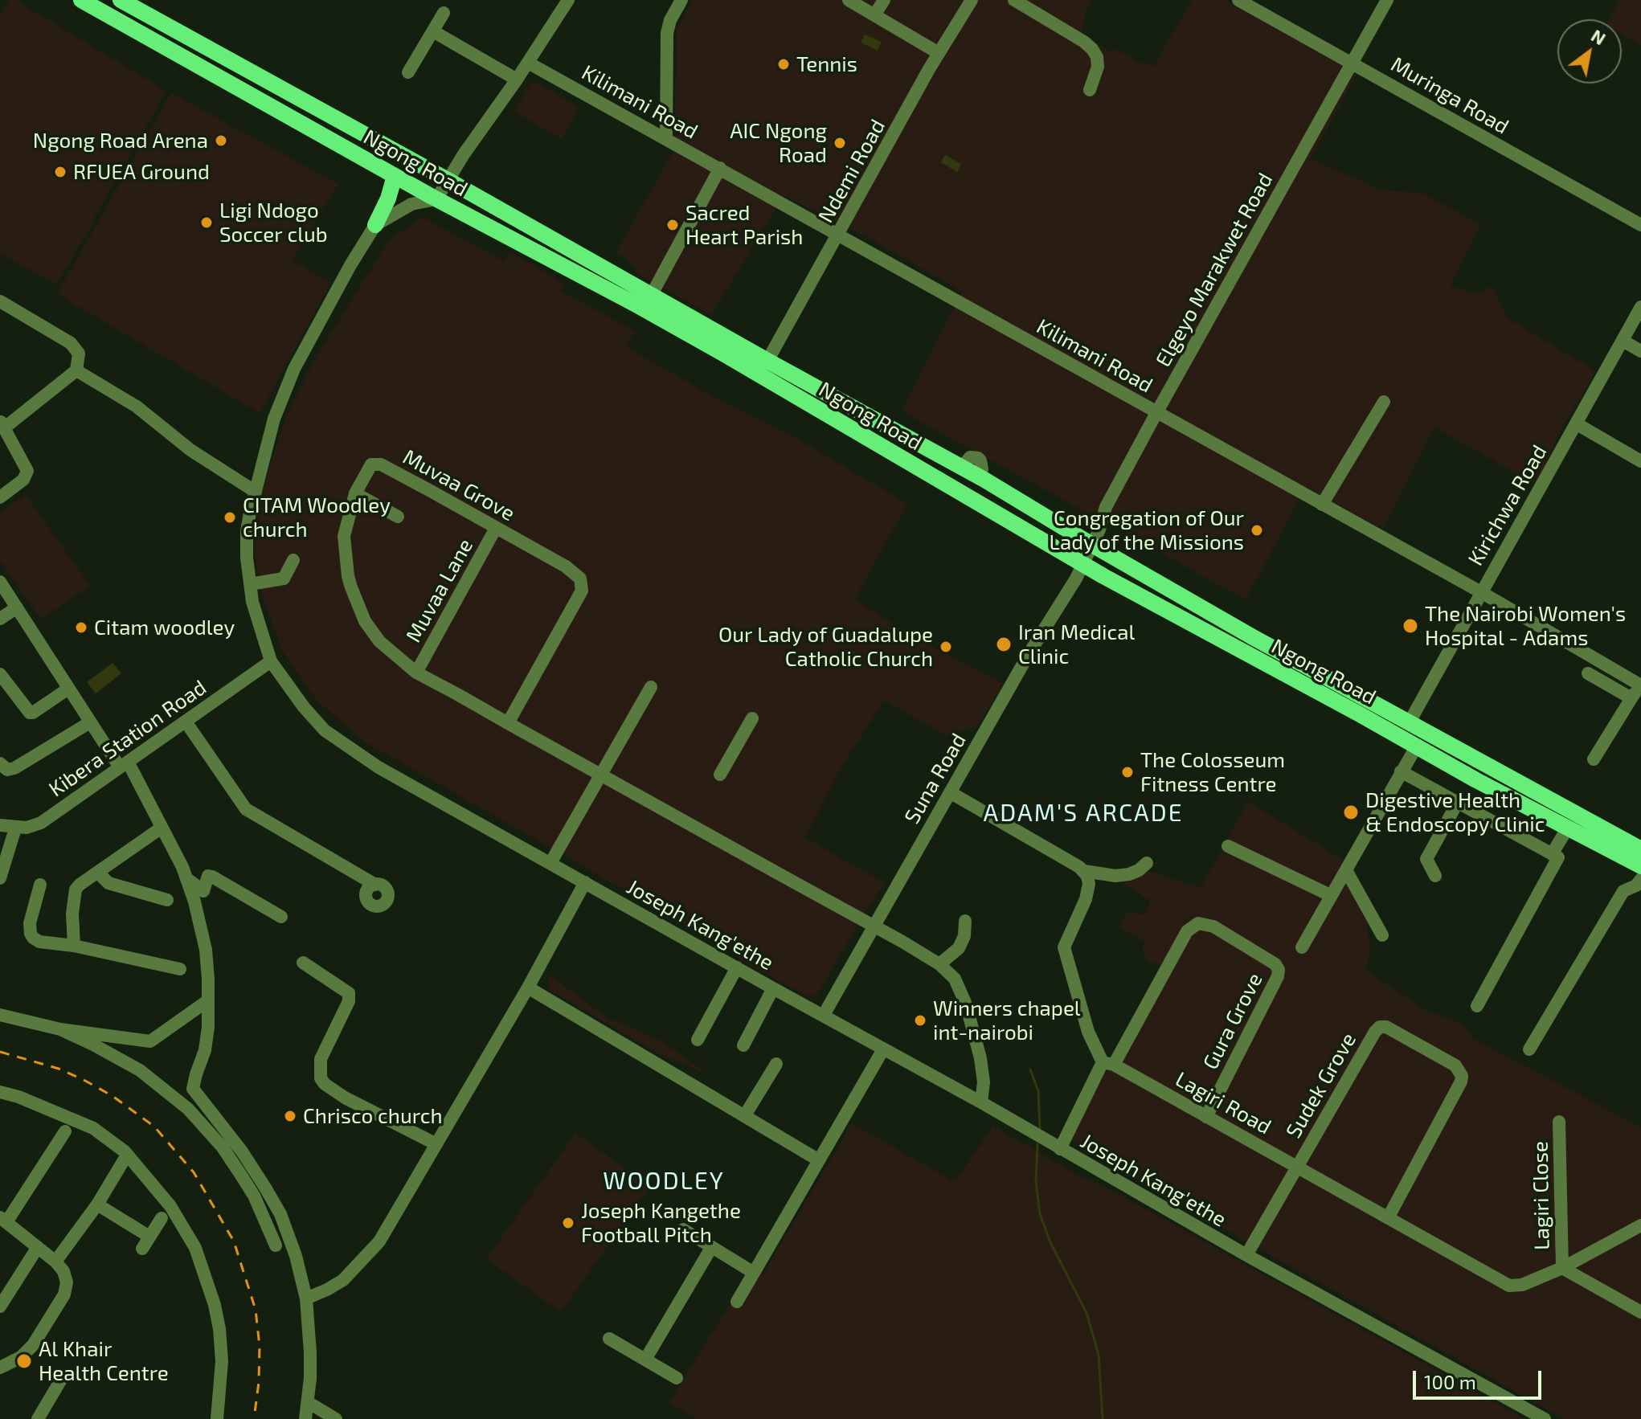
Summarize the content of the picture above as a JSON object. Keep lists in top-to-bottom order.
{
  "streets": {
    "main road": ["Ngong Road"],
    "street": [
      "Muringa Road",
      "Kilimani Road",
      "Ndemi Road",
      "Elgeyo Marakwet Road",
      "Muvaa Grove",
      "Kirichwa Road",
      "Muvaa Lane",
      "Kibera Station Road",
      "Suna Road",
      "Joseph Kang'ethe",
      "Gura Grove",
      "Sudek Grove",
      "Lagiri Road",
      "Lagiri Close"
    ]
  },
  "crossings": [
    ["Muringa Road", "Elgeyo Marakwet Road"],
    ["Kilimani Road", "Ndemi Road"],
    ["Kilimani Road", "Elgeyo Marakwet Road"],
    ["Kilimani Road", "Kirichwa Road"],
    ["Ngong Road", "Ndemi Road"],
    ["Ngong Road", "Elgeyo Marakwet Road"],
    ["Ngong Road", "Kirichwa Road"],
    ["Ngong Road", "Suna Road"],
    ["Elgeyo Marakwet Road", "Suna Road"],
    ["Muvaa Grove", "Muvaa Lane"],
    ["Kibera Station Road", "Joseph Kang'ethe"],
    ["Suna Road", "Joseph Kang'ethe"],
    ["Joseph Kang'ethe", "Sudek Grove"],
    ["Gura Grove", "Lagiri Road"],
    ["Sudek Grove", "Lagiri Road"],
    ["Lagiri Road", "Lagiri Close"]
  ],
  "districts": ["ADAM'S ARCADE", "WOODLEY"],
  "places": [
    "Tennis",
    "Ngong Road Arena",
    "AIC Ngong Road",
    "RFUEA Ground",
    "Ligi Ndogo Soccer club",
    "Sacred Heart Parish",
    "CITAM Woodley church",
    "Congregation of Our Lady of the Missions",
    "The Nairobi Women's Hospital - Adams",
    "Citam woodley",
    "Iran Medical Clinic",
    "Our Lady of Guadalupe Catholic Church",
    "The Colosseum Fitness Centre",
    "Digestive Health & Endoscopy Clinic",
    "Winners chapel int-nairobi",
    "Chrisco church",
    "Joseph Kangethe Football Pitch",
    "Al Khair Health Centre"
  ],
  "scale_bar": "100 m",
  "north": "top right"
}
